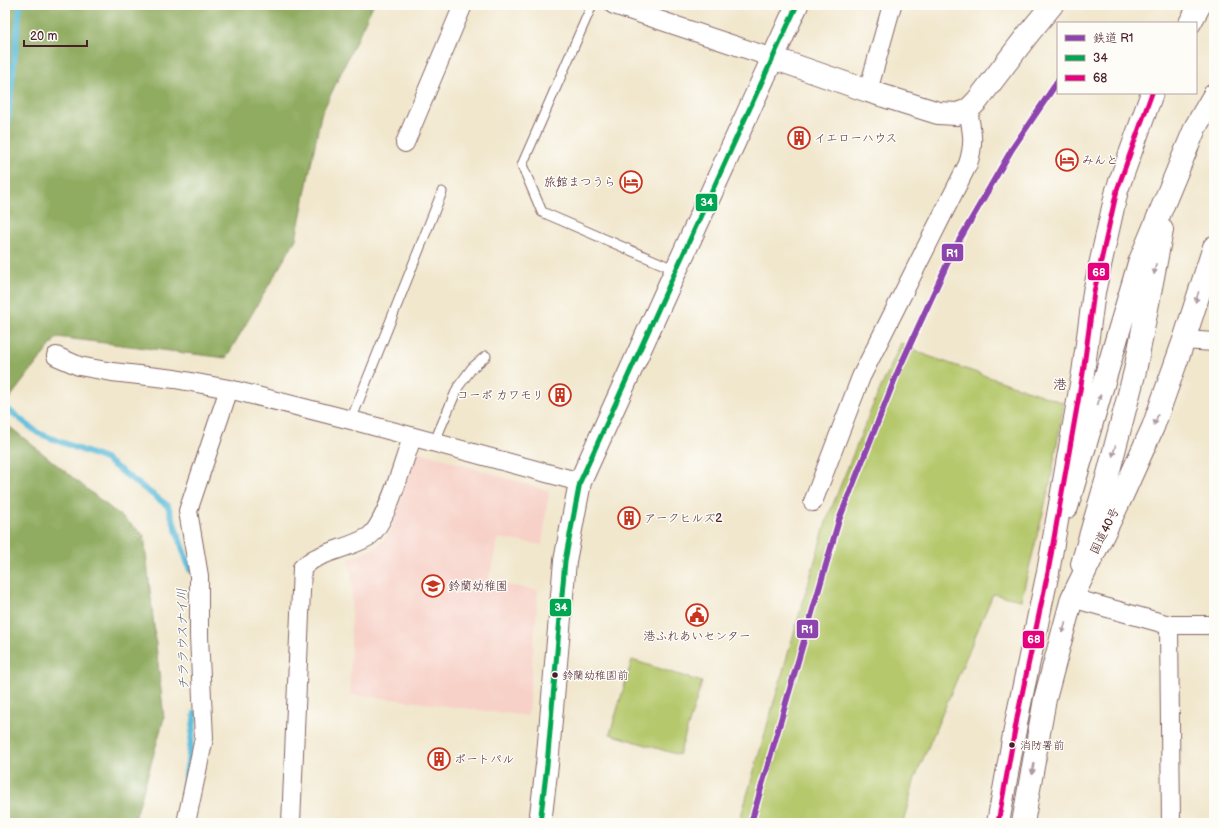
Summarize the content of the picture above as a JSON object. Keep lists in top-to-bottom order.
{
  "streets": {
    "main road": ["国道40号"]
  },
  "districts": ["港"],
  "water": ["チララウスナイ川"],
  "places": {
    "building": [
      "イエローハウス",
      "コーポ カワモリ",
      "アークヒルズ2",
      "ポートパル"
    ],
    "hotel": ["みんと", "旅館まつうら"],
    "school or university": ["鈴蘭幼稚園"],
    "public building": ["港ふれあいセンター"],
    "other": ["鈴蘭幼稚園前", "消防署前"]
  },
  "lines": ["transit line 34", "rail line R1", "transit line 68"],
  "legend": ["鉄道 R1", "34", "68"],
  "scale_bar": "20 m"
}
